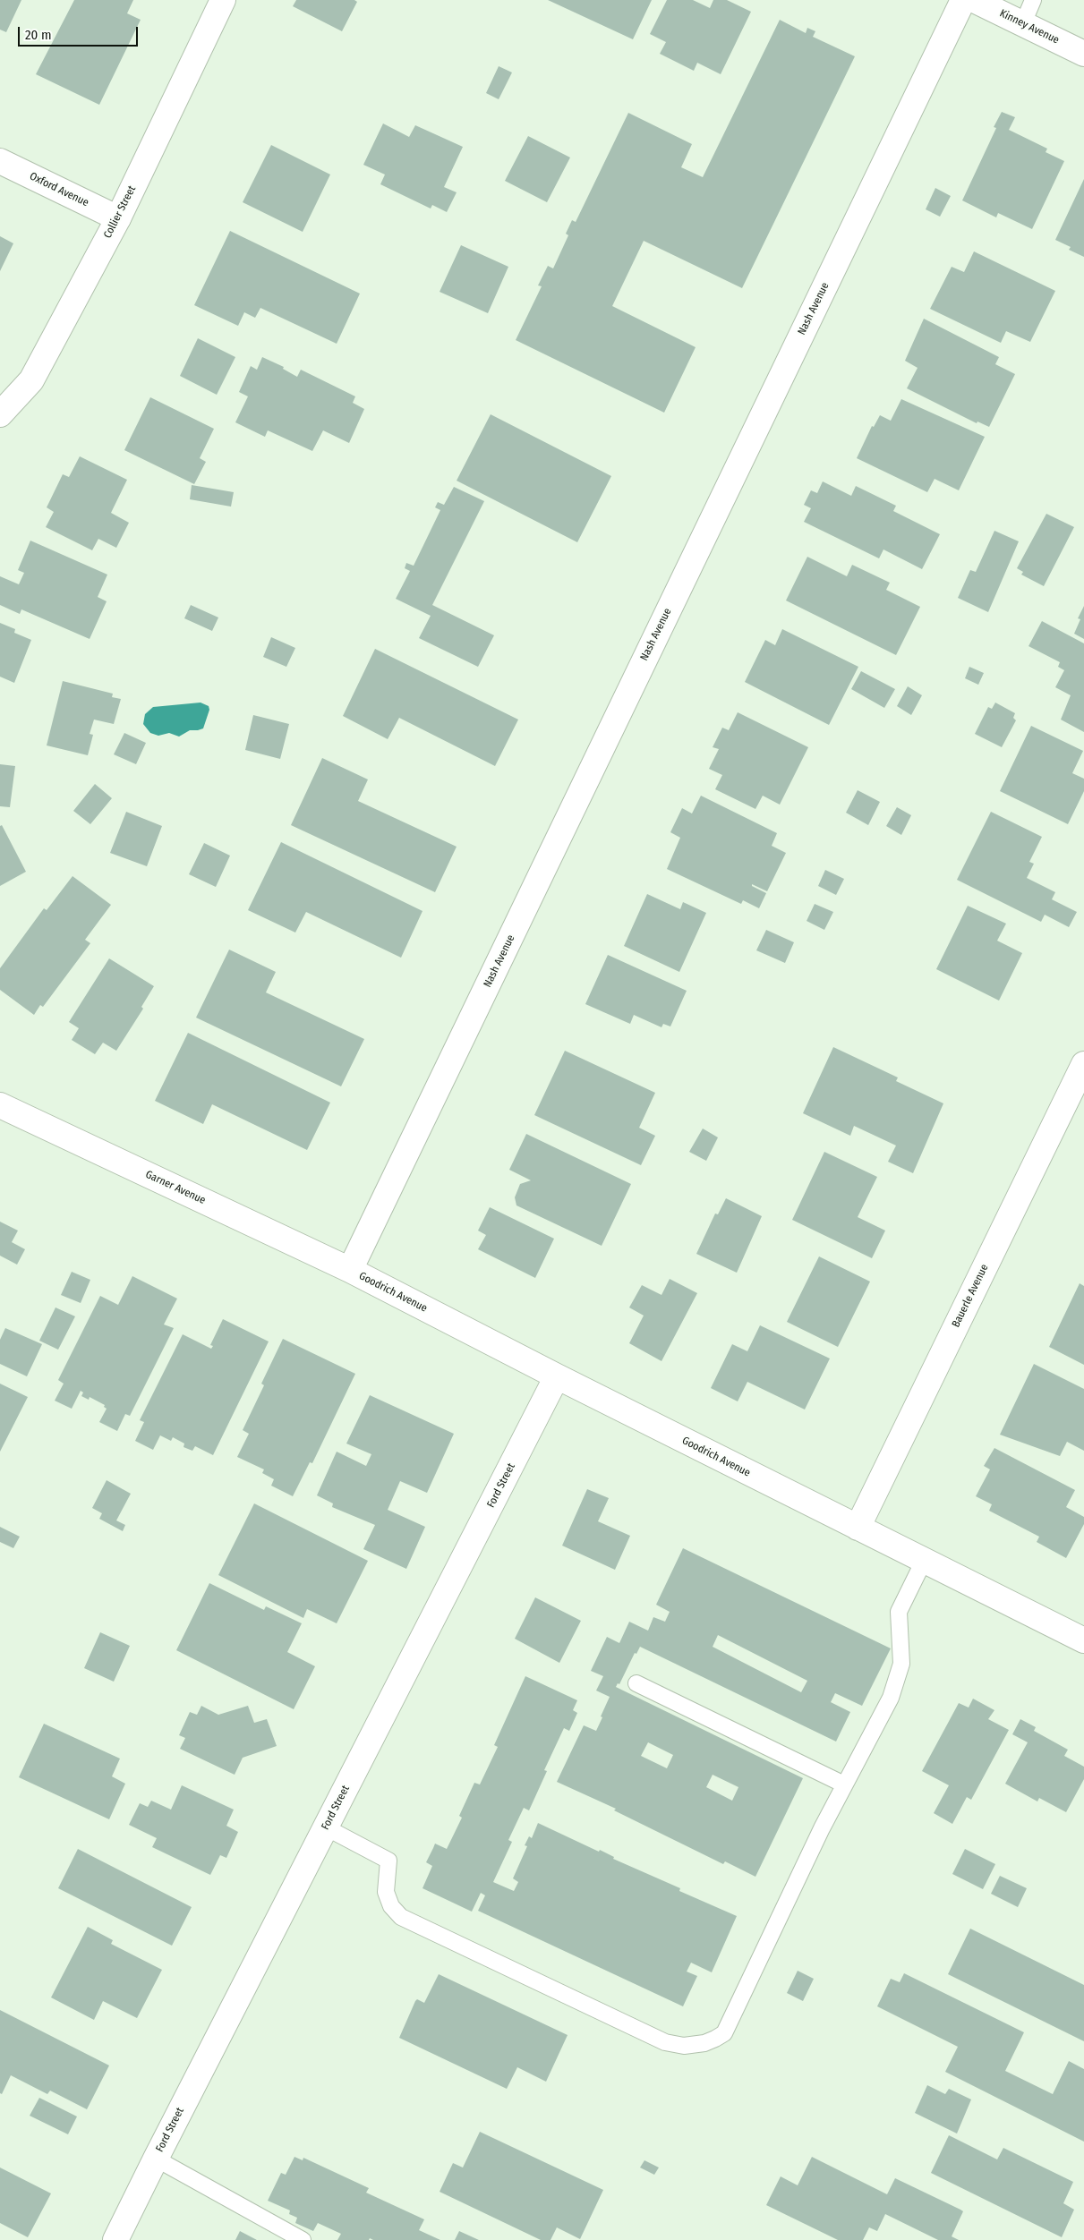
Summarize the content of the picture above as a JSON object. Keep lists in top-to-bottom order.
{
  "streets": {
    "street": [
      "Kinney Avenue",
      "Oxford Avenue",
      "Collier Street",
      "Nash Avenue",
      "Garner Avenue",
      "Goodrich Avenue",
      "Bauerle Avenue",
      "Ford Street"
    ]
  },
  "crossings": [
    ["Oxford Avenue", "Collier Street"],
    ["Nash Avenue", "Garner Avenue"],
    ["Nash Avenue", "Goodrich Avenue"],
    ["Garner Avenue", "Goodrich Avenue"],
    ["Goodrich Avenue", "Bauerle Avenue"],
    ["Goodrich Avenue", "Ford Street"]
  ],
  "scale_bar": "20 m"
}
